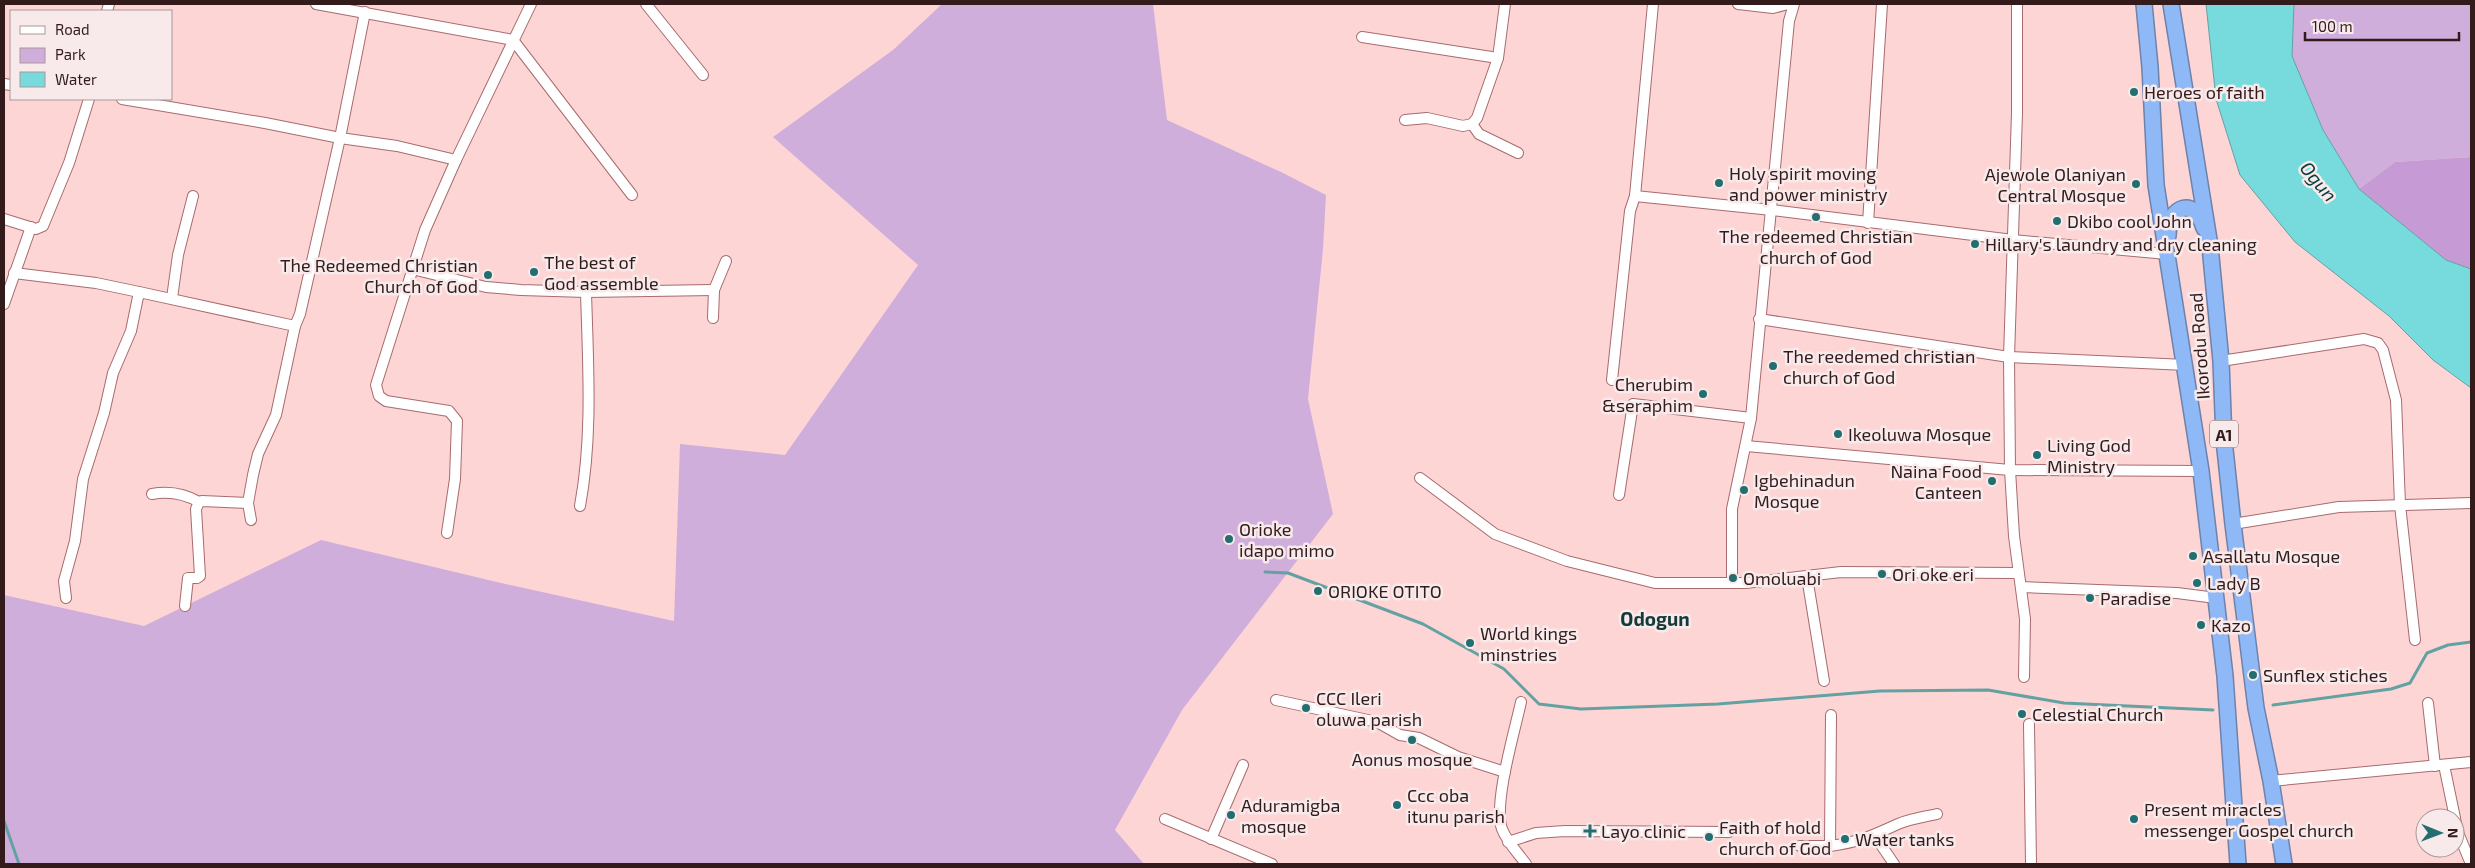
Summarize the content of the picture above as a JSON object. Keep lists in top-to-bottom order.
{
  "streets": {
    "highway": ["Ikorodu Road", "A1"]
  },
  "districts": ["Odogun"],
  "water": ["Ogun"],
  "places": {
    "other": [
      "Heroes of faith",
      "Holy spirit moving and power ministry",
      "Ajewole Olaniyan Central Mosque",
      "The redeemed Christian church of God",
      "Dkibo cool John",
      "Hillary's laundry and dry cleaning",
      "The best of God assemble",
      "The Redeemed Christian Church of God",
      "The reedemed christian church of God",
      "Cherubim &seraphim",
      "Ikeoluwa Mosque",
      "Living God Ministry",
      "Naina Food Canteen",
      "Igbehinadun Mosque",
      "Orioke idapo mimo",
      "Asallatu Mosque",
      "Ori oke eri",
      "Omoluabi",
      "Lady B",
      "ORIOKE OTITO",
      "Paradise",
      "Kazo",
      "World kings minstries",
      "Sunflex stiches",
      "CCC Ileri oluwa parish",
      "Celestial Church",
      "Aonus mosque",
      "Ccc oba itunu parish",
      "Aduramigba mosque",
      "Present miracles messenger Gospel church",
      "Faith of hold church of God",
      "Water tanks"
    ],
    "health": ["Layo clinic"]
  },
  "legend": ["Road", "Park", "Water"],
  "scale_bar": "100 m",
  "north": "right"
}
